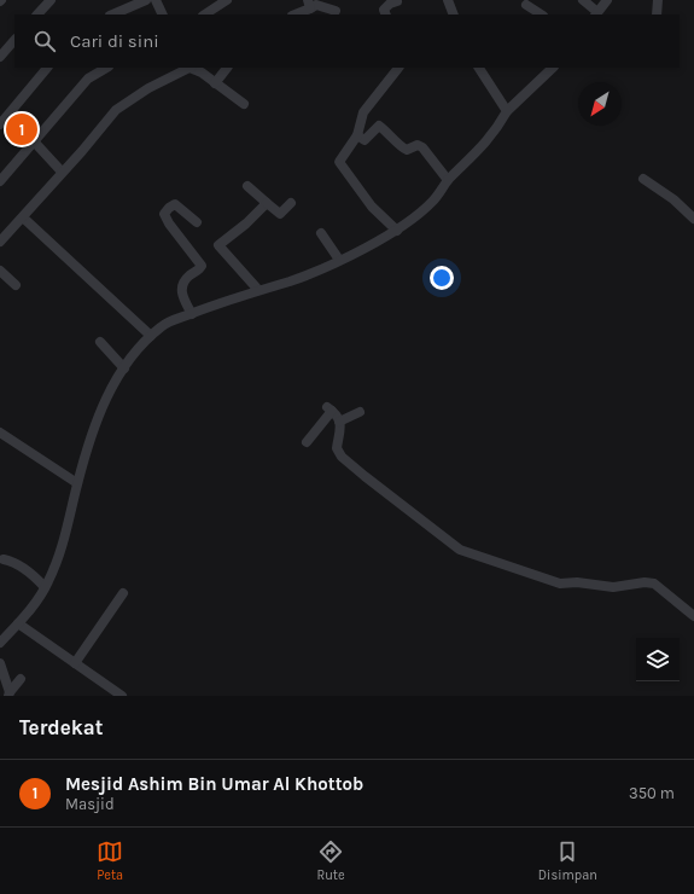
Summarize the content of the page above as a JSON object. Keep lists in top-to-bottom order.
{
  "north": "bottom left",
  "page": {
    "search": "Cari di sini",
    "pins": "1",
    "heading": "Terdekat",
    "list": [
      {
        "mark": "1",
        "name": "Mesjid Ashim Bin Umar Al Khottob",
        "note": "Masjid",
        "value": "350 m"
      }
    ],
    "nav": ["Peta", "Rute", "Disimpan"]
  }
}
